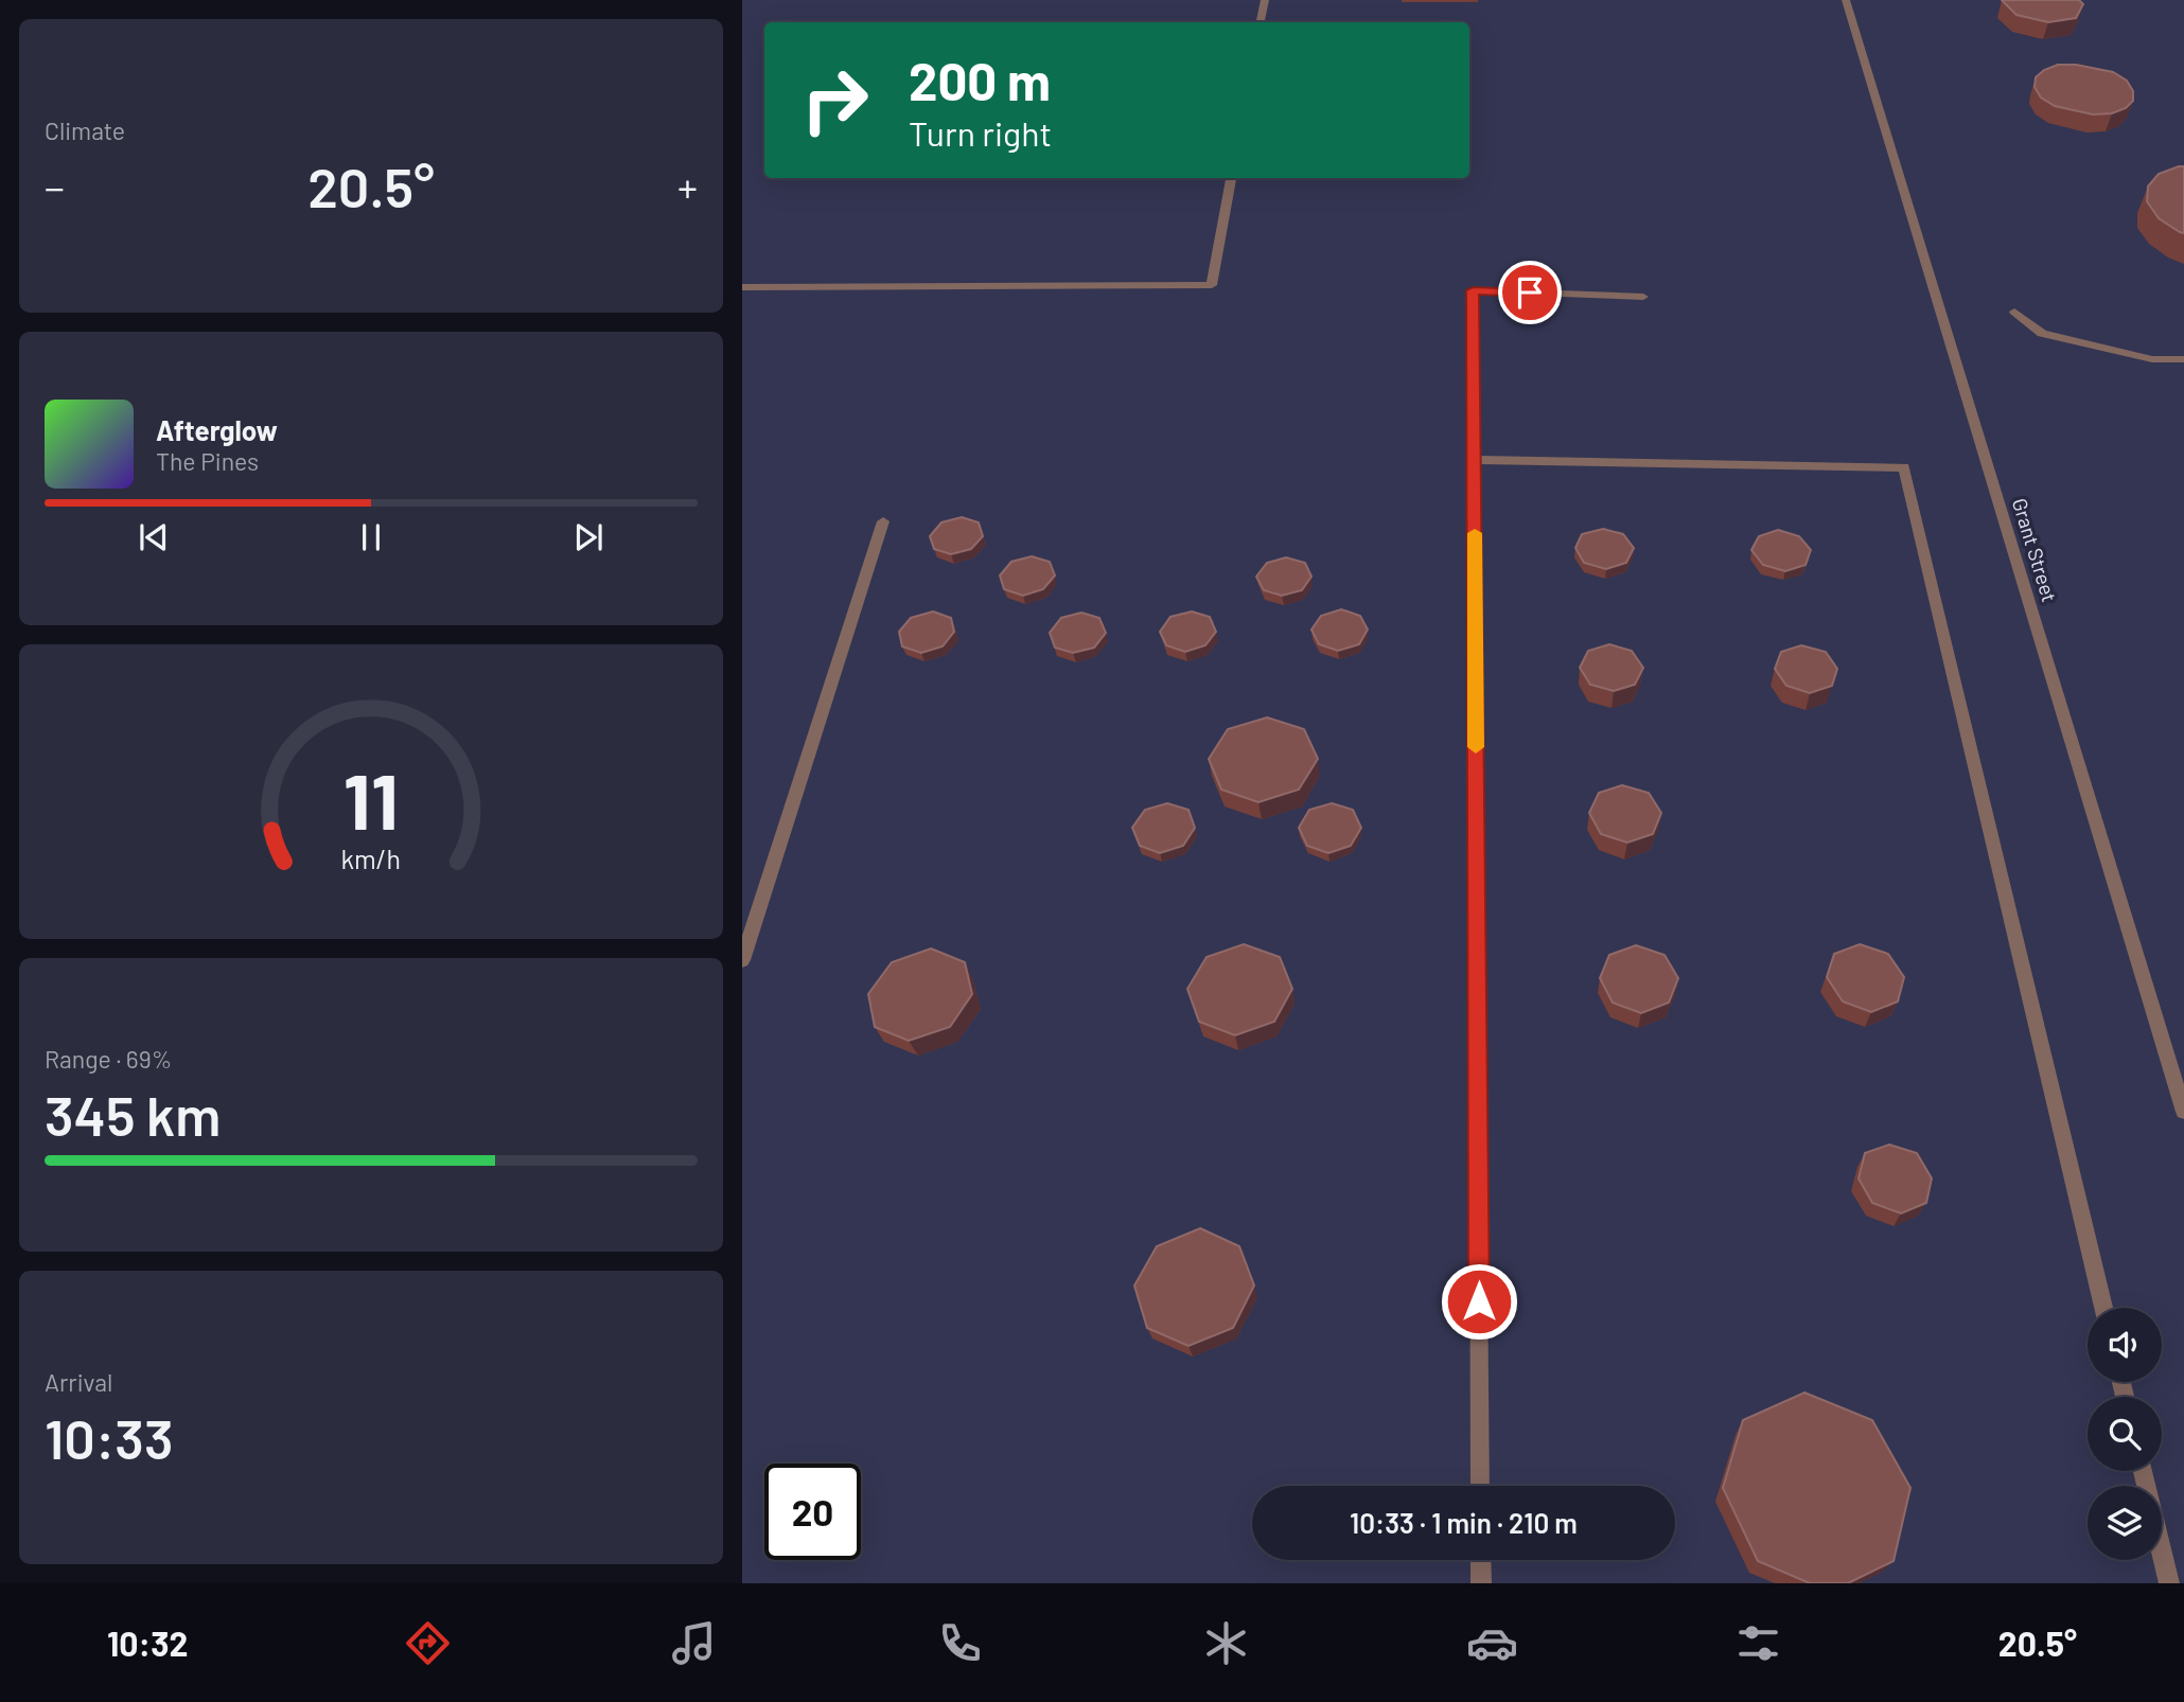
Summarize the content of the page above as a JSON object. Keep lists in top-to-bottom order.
{
  "streets": {
    "street": ["Grant Street"]
  },
  "page": {
    "tile": [
      "Climate",
      ["Range · 69%", "345 km"],
      ["Arrival", "10:33"]
    ],
    "turn": ["200 m", "Turn right"],
    "heat": ["−", "20.5°", "+"],
    "song": ["Afterglow", "The Pines"],
    "limit": "20",
    "trip": "10:33 · 1 min · 210 m",
    "tabs": ["10:32", "20.5°"],
    "gauge": ["11", "km/h"]
  }
}
